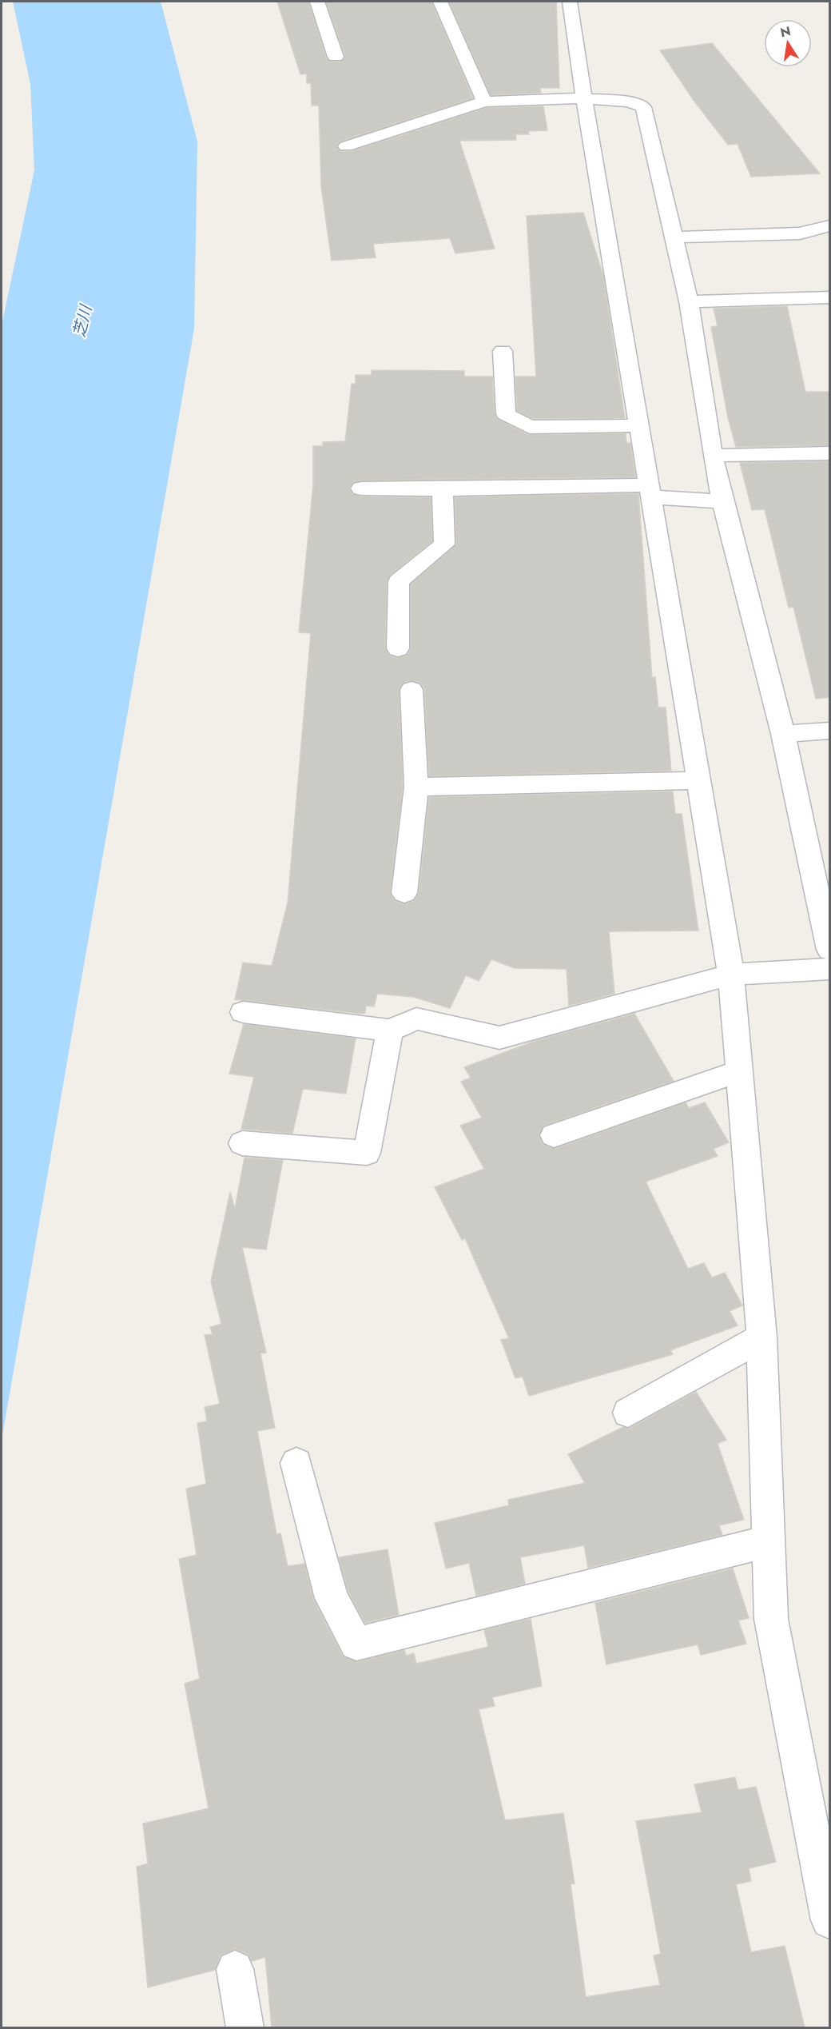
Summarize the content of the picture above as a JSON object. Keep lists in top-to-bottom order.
{
  "water": ["芝川"],
  "north": "top"
}
